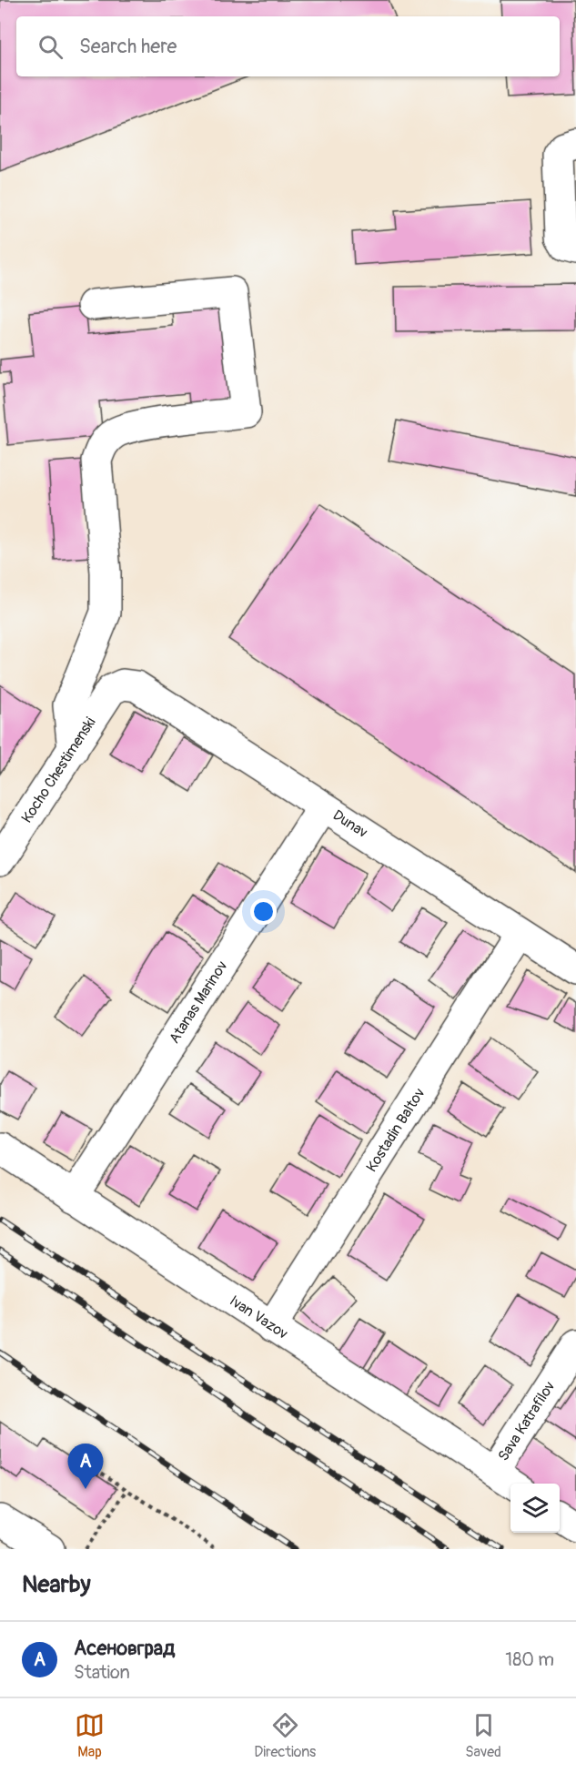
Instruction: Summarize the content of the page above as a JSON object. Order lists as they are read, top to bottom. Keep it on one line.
{"streets":{"street":["Kocho Chestimenski","Dunav","Atanas Marinov","Kostadin Baltov","Ivan Vazov","Sava Katrafilov"]},"crossings":[["Kocho Chestimenski","Dunav"],["Dunav","Atanas Marinov"],["Dunav","Kostadin Baltov"],["Atanas Marinov","Ivan Vazov"],["Kostadin Baltov","Ivan Vazov"],["Ivan Vazov","Sava Katrafilov"]],"page":{"search":"Search here","pins":"A","heading":"Nearby","list":[{"mark":"A","name":"Асеновград","note":"Station","value":"180 m"}],"nav":["Map","Directions","Saved"]}}
